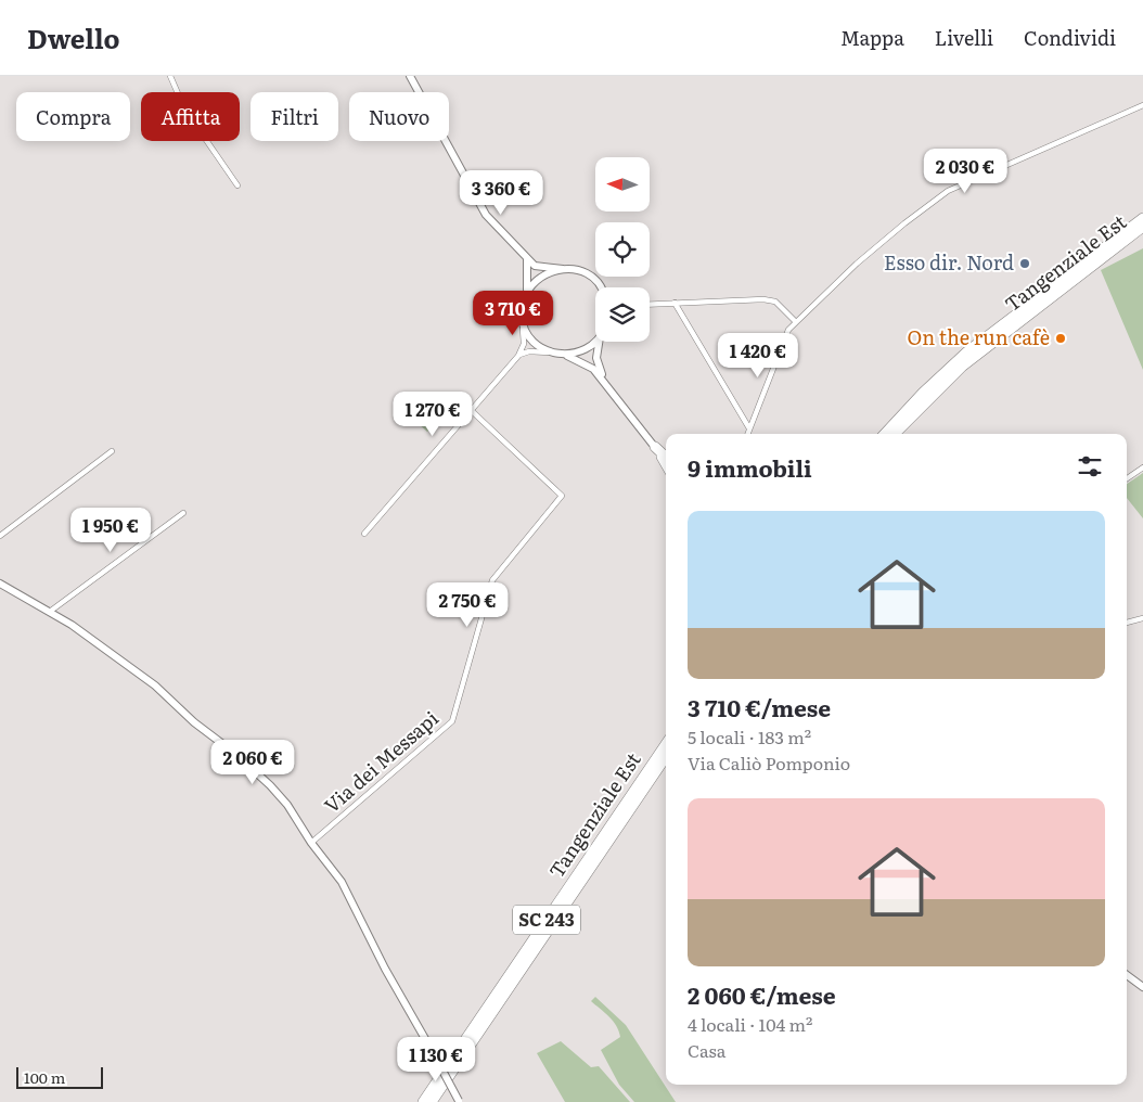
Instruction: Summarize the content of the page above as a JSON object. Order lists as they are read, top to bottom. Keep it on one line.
{"streets":{"highway":["Tangenziale Est","SC 243"],"street":["Via dei Messapi"]},"places":["Esso dir. Nord","On the run cafè"],"scale_bar":"100 m","north":"left","page":{"header":"Dwello","nav":["Mappa","Livelli","Condividi"],"chip":["Compra","Affitta","Filtri","Nuovo"],"price":["2 030 €","3 360 €","3 710 €","1 420 €","1 270 €","1 950 €","2 750 €","2 060 €","1 130 €"],"heading":"9 immobili","list":[{"name":"3 710 €/mese","note":"5 locali · 183 m² · Via Caliò Pomponio"},{"name":"2 060 €/mese","note":"4 locali · 104 m² · Casa"}],"scale":"100 m"}}
